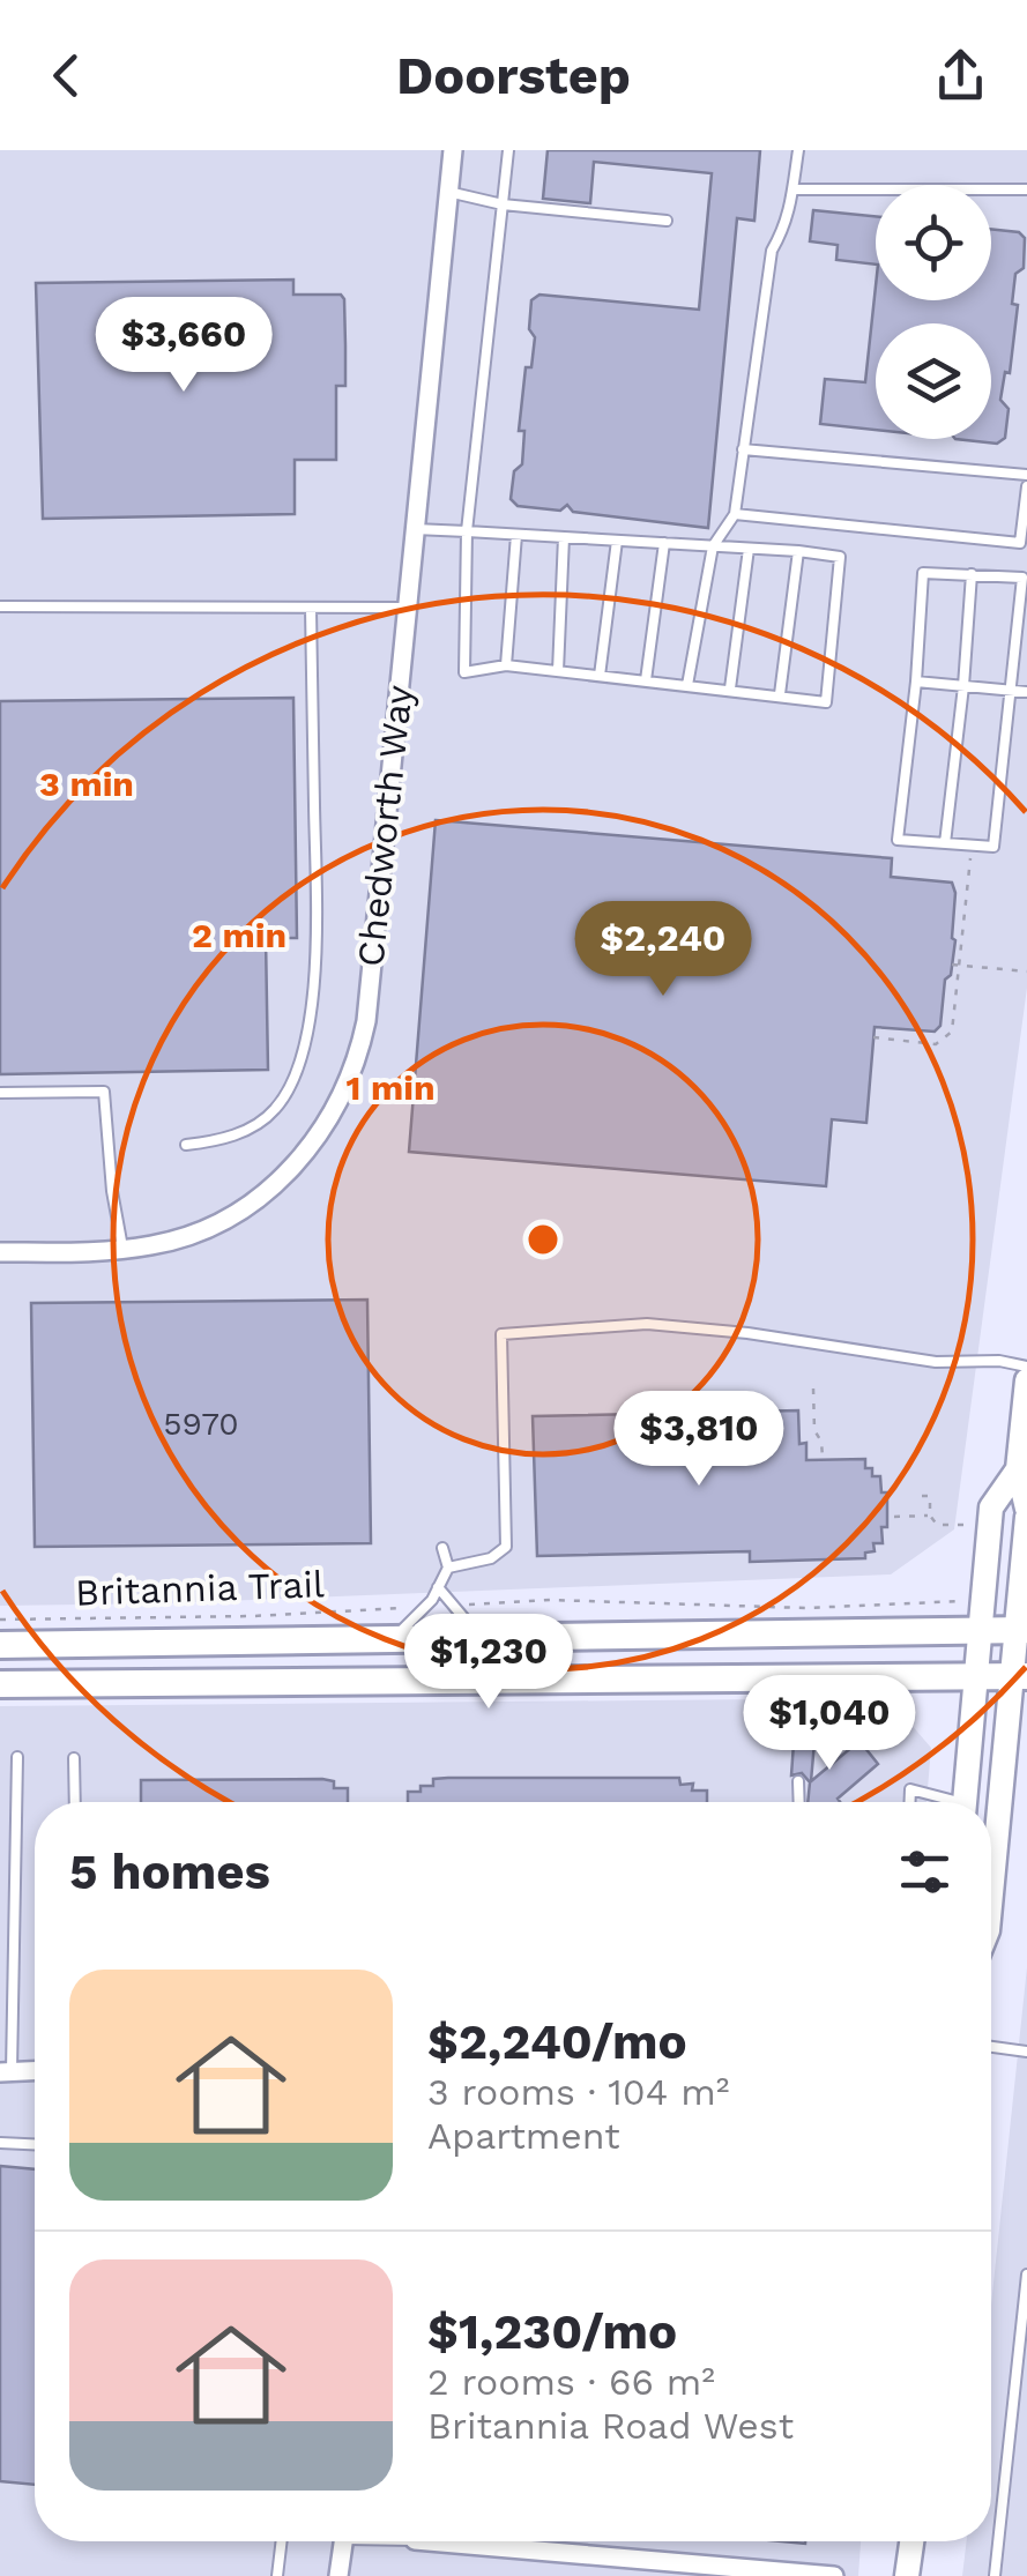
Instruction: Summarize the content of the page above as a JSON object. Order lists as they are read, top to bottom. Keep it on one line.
{"streets":{"street":["Chedworth Way"],"path":["Britannia Trail"]},"house_numbers":["5970"],"page":{"header":"Doorstep","price":["$3,660","$2,240","$3,810","$1,230","$1,040"],"heading":"5 homes","list":[{"name":"$2,240/mo","note":"3 rooms · 104 m² · Apartment"},{"name":"$1,230/mo","note":"2 rooms · 66 m² · Britannia Road West"}]},"rings":["3 min","2 min","1 min"]}
